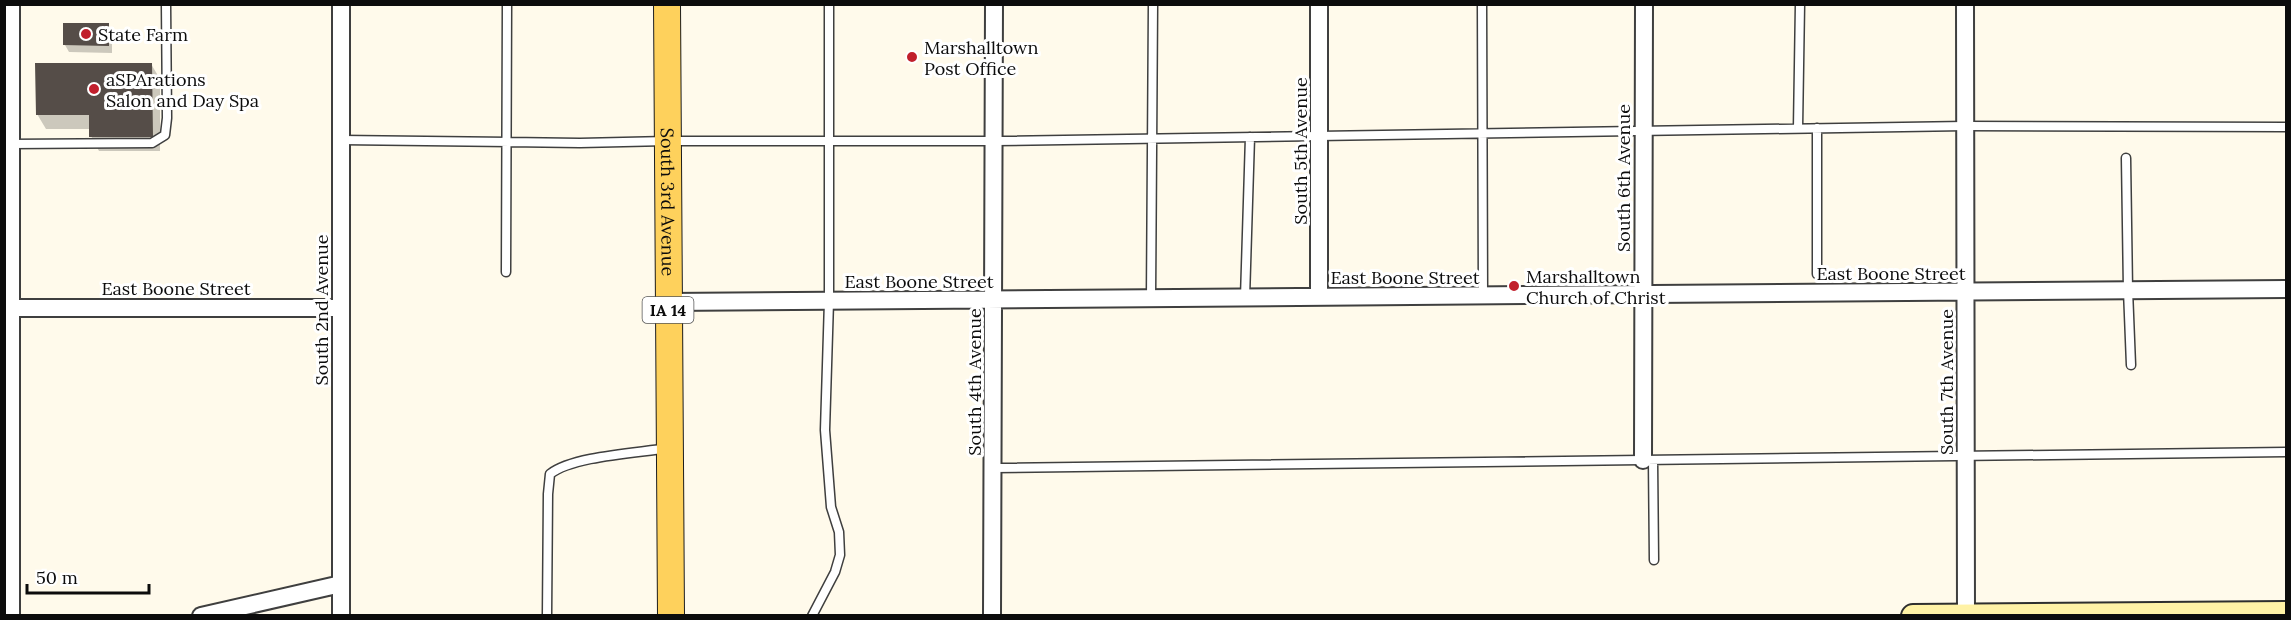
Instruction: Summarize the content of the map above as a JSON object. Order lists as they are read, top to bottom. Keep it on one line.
{"streets":{"main road":["South 3rd Avenue","IA 14"],"street":["South 5th Avenue","South 6th Avenue","East Boone Street","South 2nd Avenue","South 4th Avenue","South 7th Avenue"]},"crossings":[["South 5th Avenue","East Boone Street"],["South 6th Avenue","East Boone Street"],["South 3rd Avenue","East Boone Street"],["East Boone Street","South 2nd Avenue"],["East Boone Street","South 4th Avenue"],["East Boone Street","South 7th Avenue"]],"places":["State Farm","Marshalltown Post Office","aSPArations Salon and Day Spa","Marshalltown Church of Christ"],"scale_bar":"50 m"}
